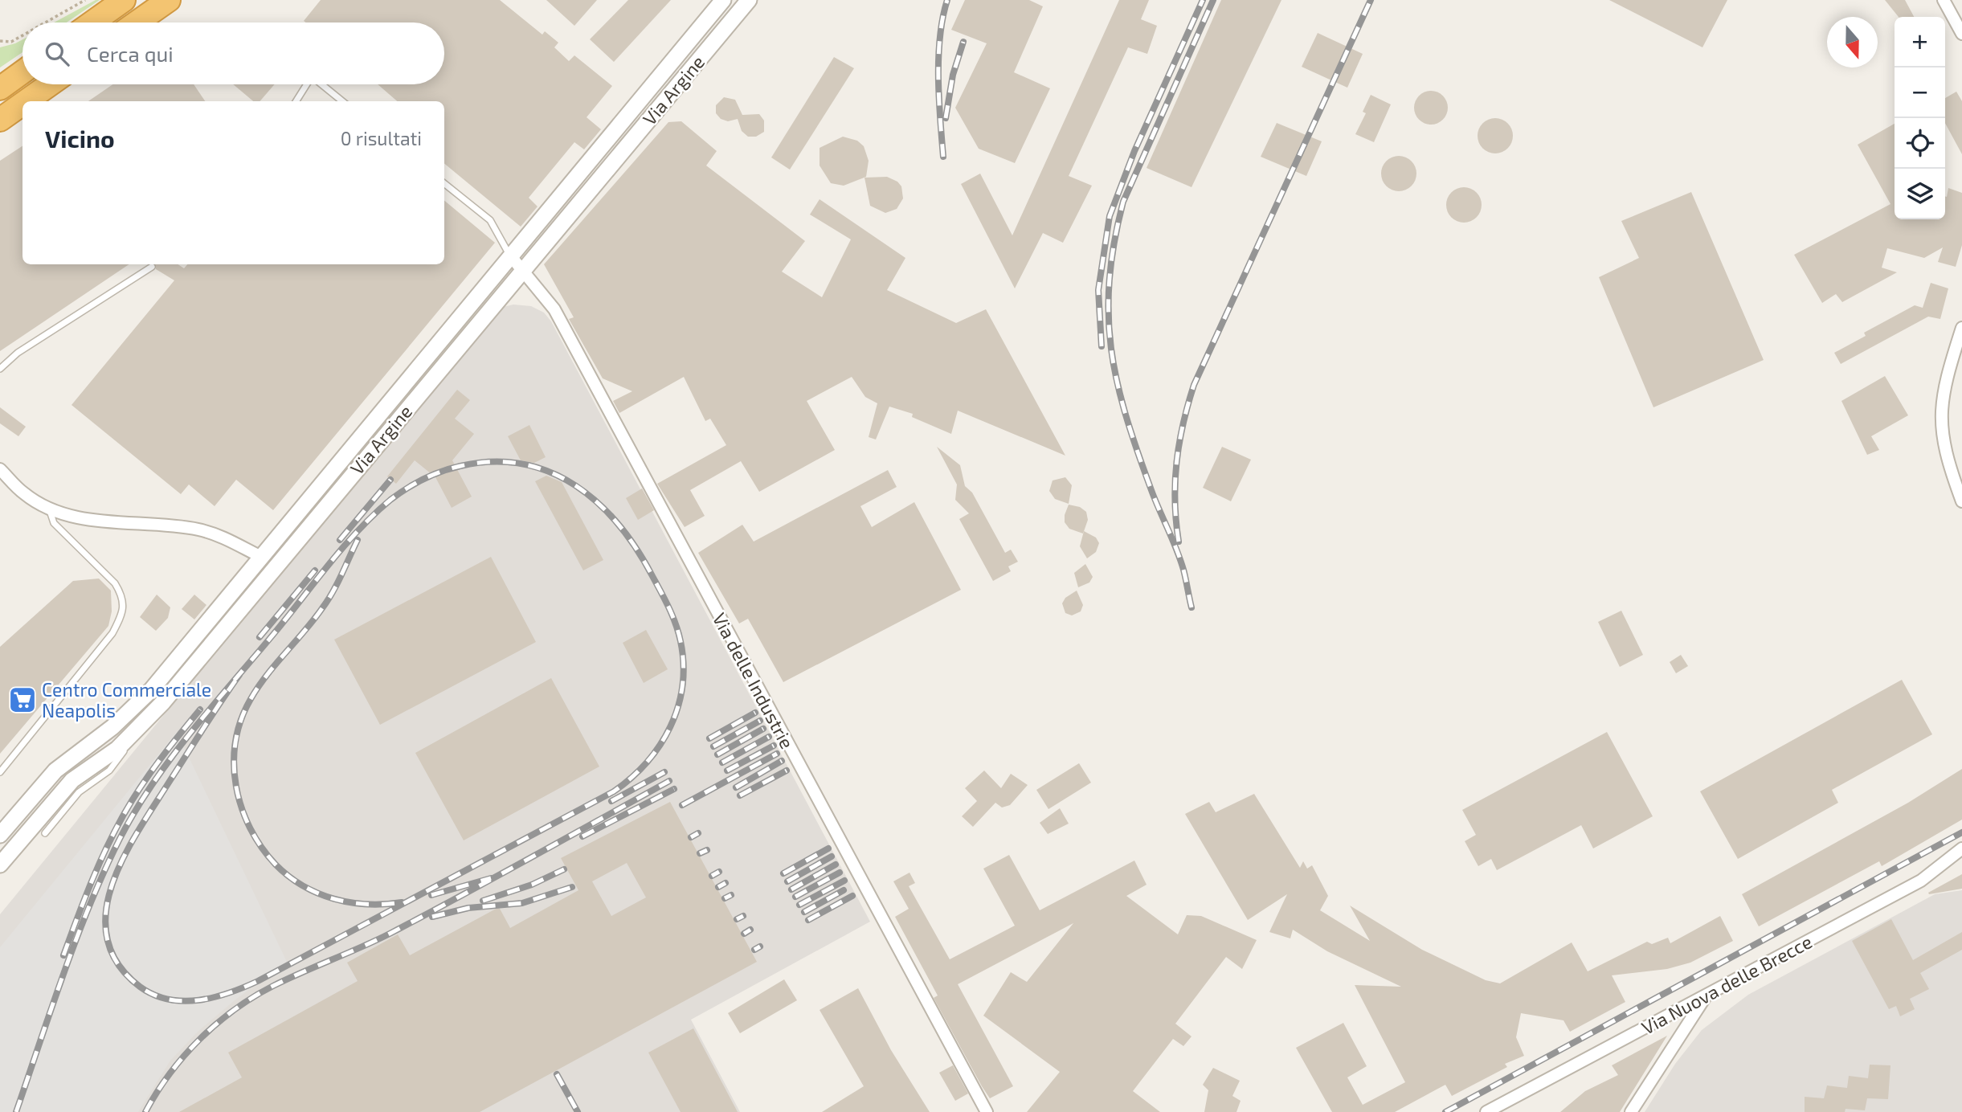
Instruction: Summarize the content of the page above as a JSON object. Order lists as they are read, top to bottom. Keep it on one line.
{"streets":{"street":["Via Argine","Via delle Industrie","Via Nuova delle Brecce"]},"crossings":[["Via Argine","Via delle Industrie"]],"places":{"supermarket":["Centro Commerciale Neapolis"]},"north":"bottom","page":{"map_buttons":["+","−"],"search":"Cerca qui","heading":["Vicino","0 risultati"]}}
